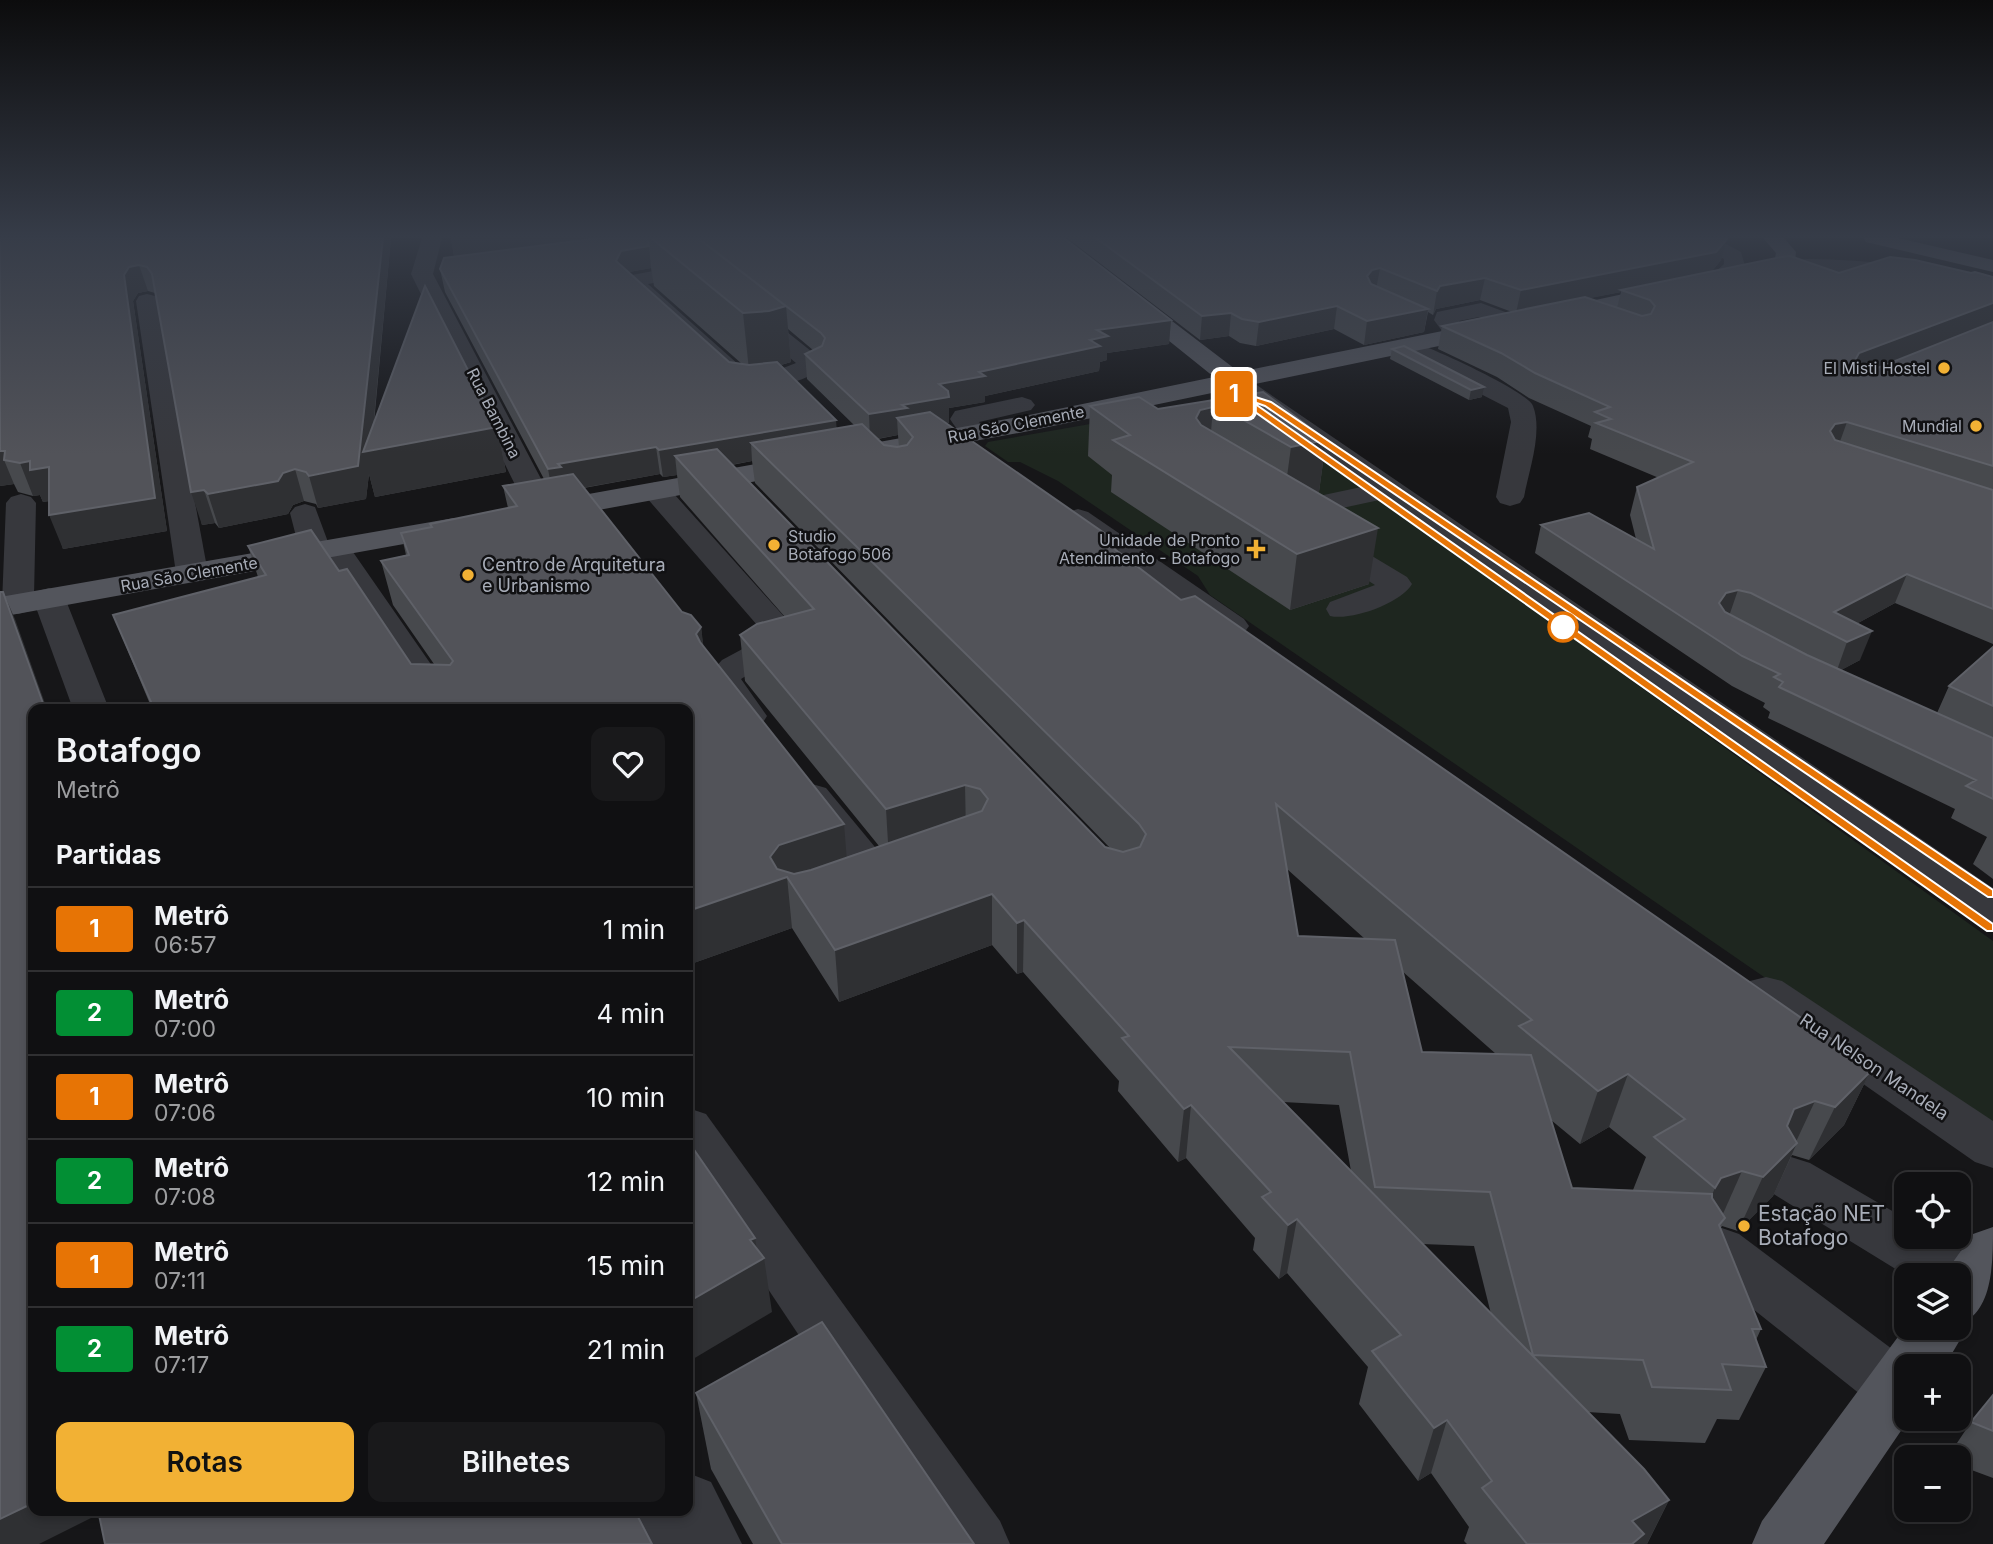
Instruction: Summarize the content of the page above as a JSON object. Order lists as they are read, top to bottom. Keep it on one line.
{"streets":{"main road":["Rua São Clemente"],"street":["Rua Bambina","Rua Nelson Mandela"]},"crossings":[["Rua Bambina","Rua São Clemente"]],"places":{"other":["El Misti Hostel","Mundial","Studio Botafogo 506","Centro de Arquitetura e Urbanismo","Estação NET Botafogo"],"health":["Unidade de Pronto Atendimento - Botafogo"]},"lines":["metro line 1"],"page":{"on_map":"1","heading":[["Botafogo","Metrô"],"Partidas"],"list":[{"mark":"1","name":"Metrô","note":"06:57","value":"1 min"},{"mark":"2","name":"Metrô","note":"07:00","value":"4 min"},{"mark":"1","name":"Metrô","note":"07:06","value":"10 min"},{"mark":"2","name":"Metrô","note":"07:08","value":"12 min"},{"mark":"1","name":"Metrô","note":"07:11","value":"15 min"},{"mark":"2","name":"Metrô","note":"07:17","value":"21 min"}],"map_buttons":["+","−"],"buttons":["Rotas","Bilhetes"]}}
